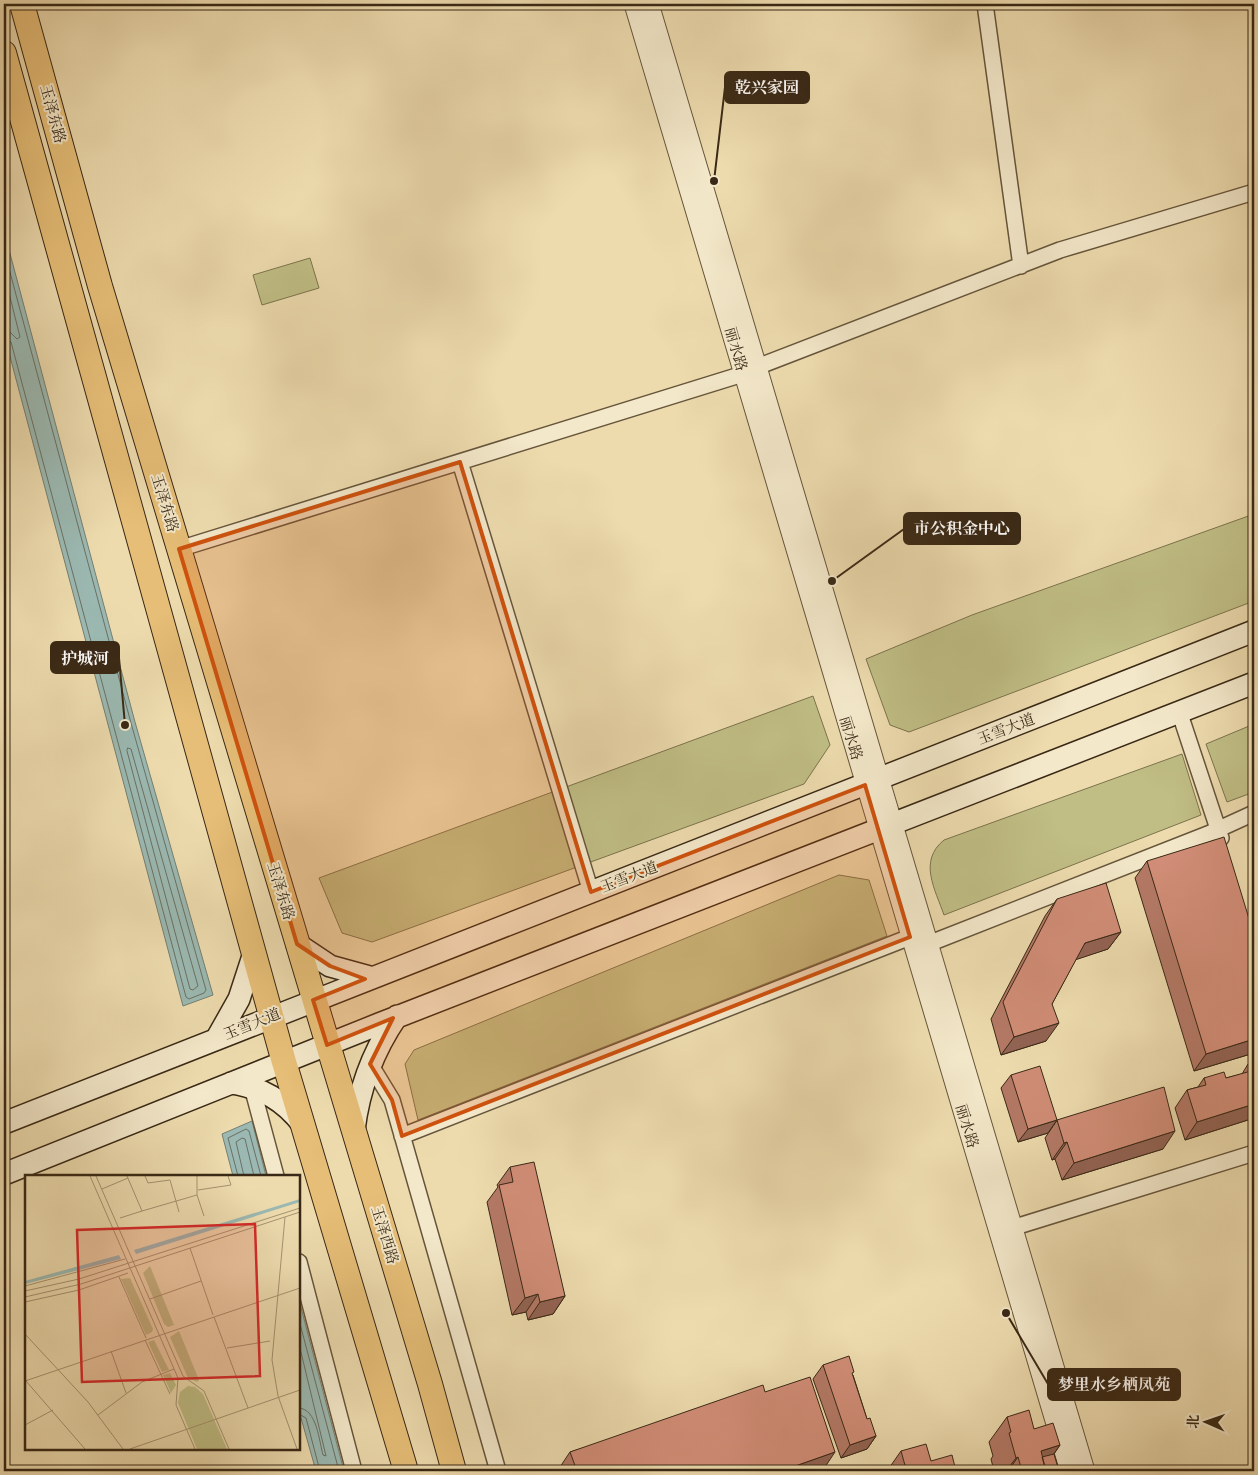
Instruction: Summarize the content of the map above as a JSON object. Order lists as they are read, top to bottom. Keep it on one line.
{"streets":{"main road":["玉泽东路","玉雪大道","玉泽西路"],"street":["丽水路"]},"crossings":[["玉泽东路","玉雪大道"],["玉泽东路","玉泽西路"],["丽水路","玉雪大道"],["玉雪大道","玉泽西路"]],"places":["乾兴家园","市公积金中心","护城河","梦里水乡栖凤苑"],"north":"left"}
